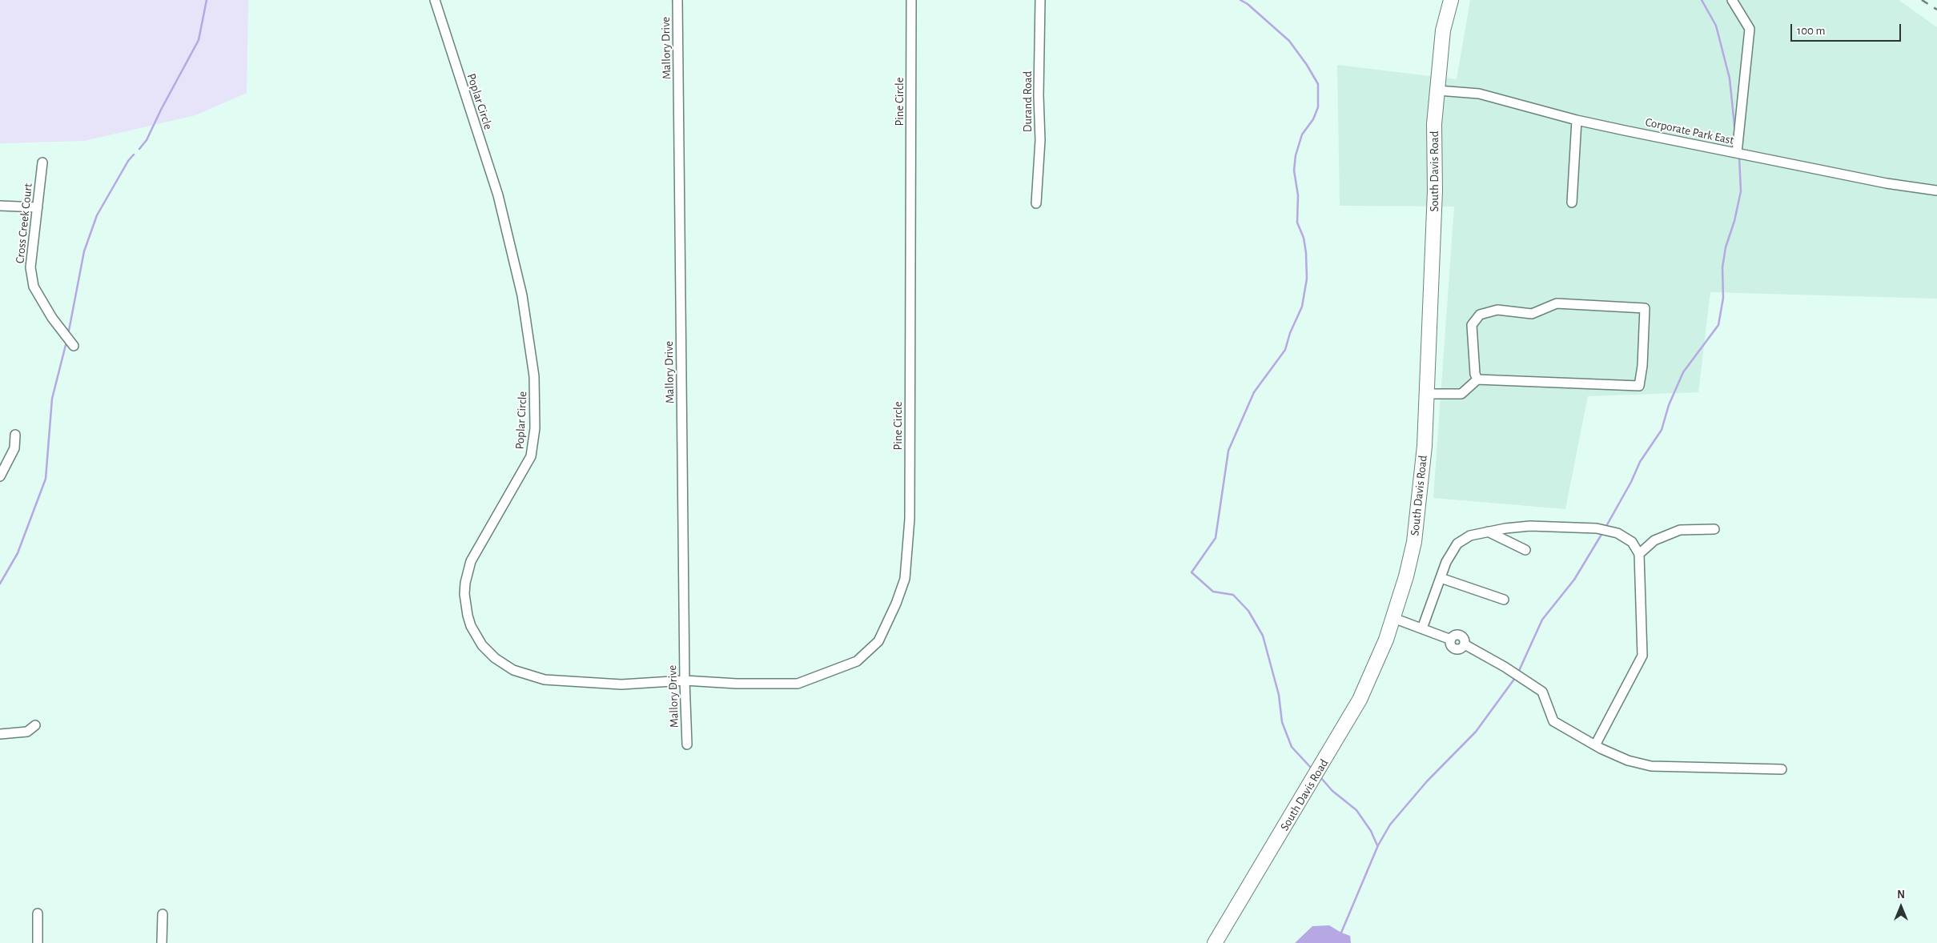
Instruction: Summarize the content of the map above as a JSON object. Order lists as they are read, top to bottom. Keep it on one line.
{"streets":{"main road":["South Davis Road"],"street":["Mallory Drive","Poplar Circle","Pine Circle","Durand Road","Corporate Park East","Cross Creek Court"]},"crossings":[["Mallory Drive","Poplar Circle"],["Mallory Drive","Pine Circle"],["Poplar Circle","Pine Circle"],["Corporate Park East","South Davis Road"]],"scale_bar":"100 m","north":"top"}
